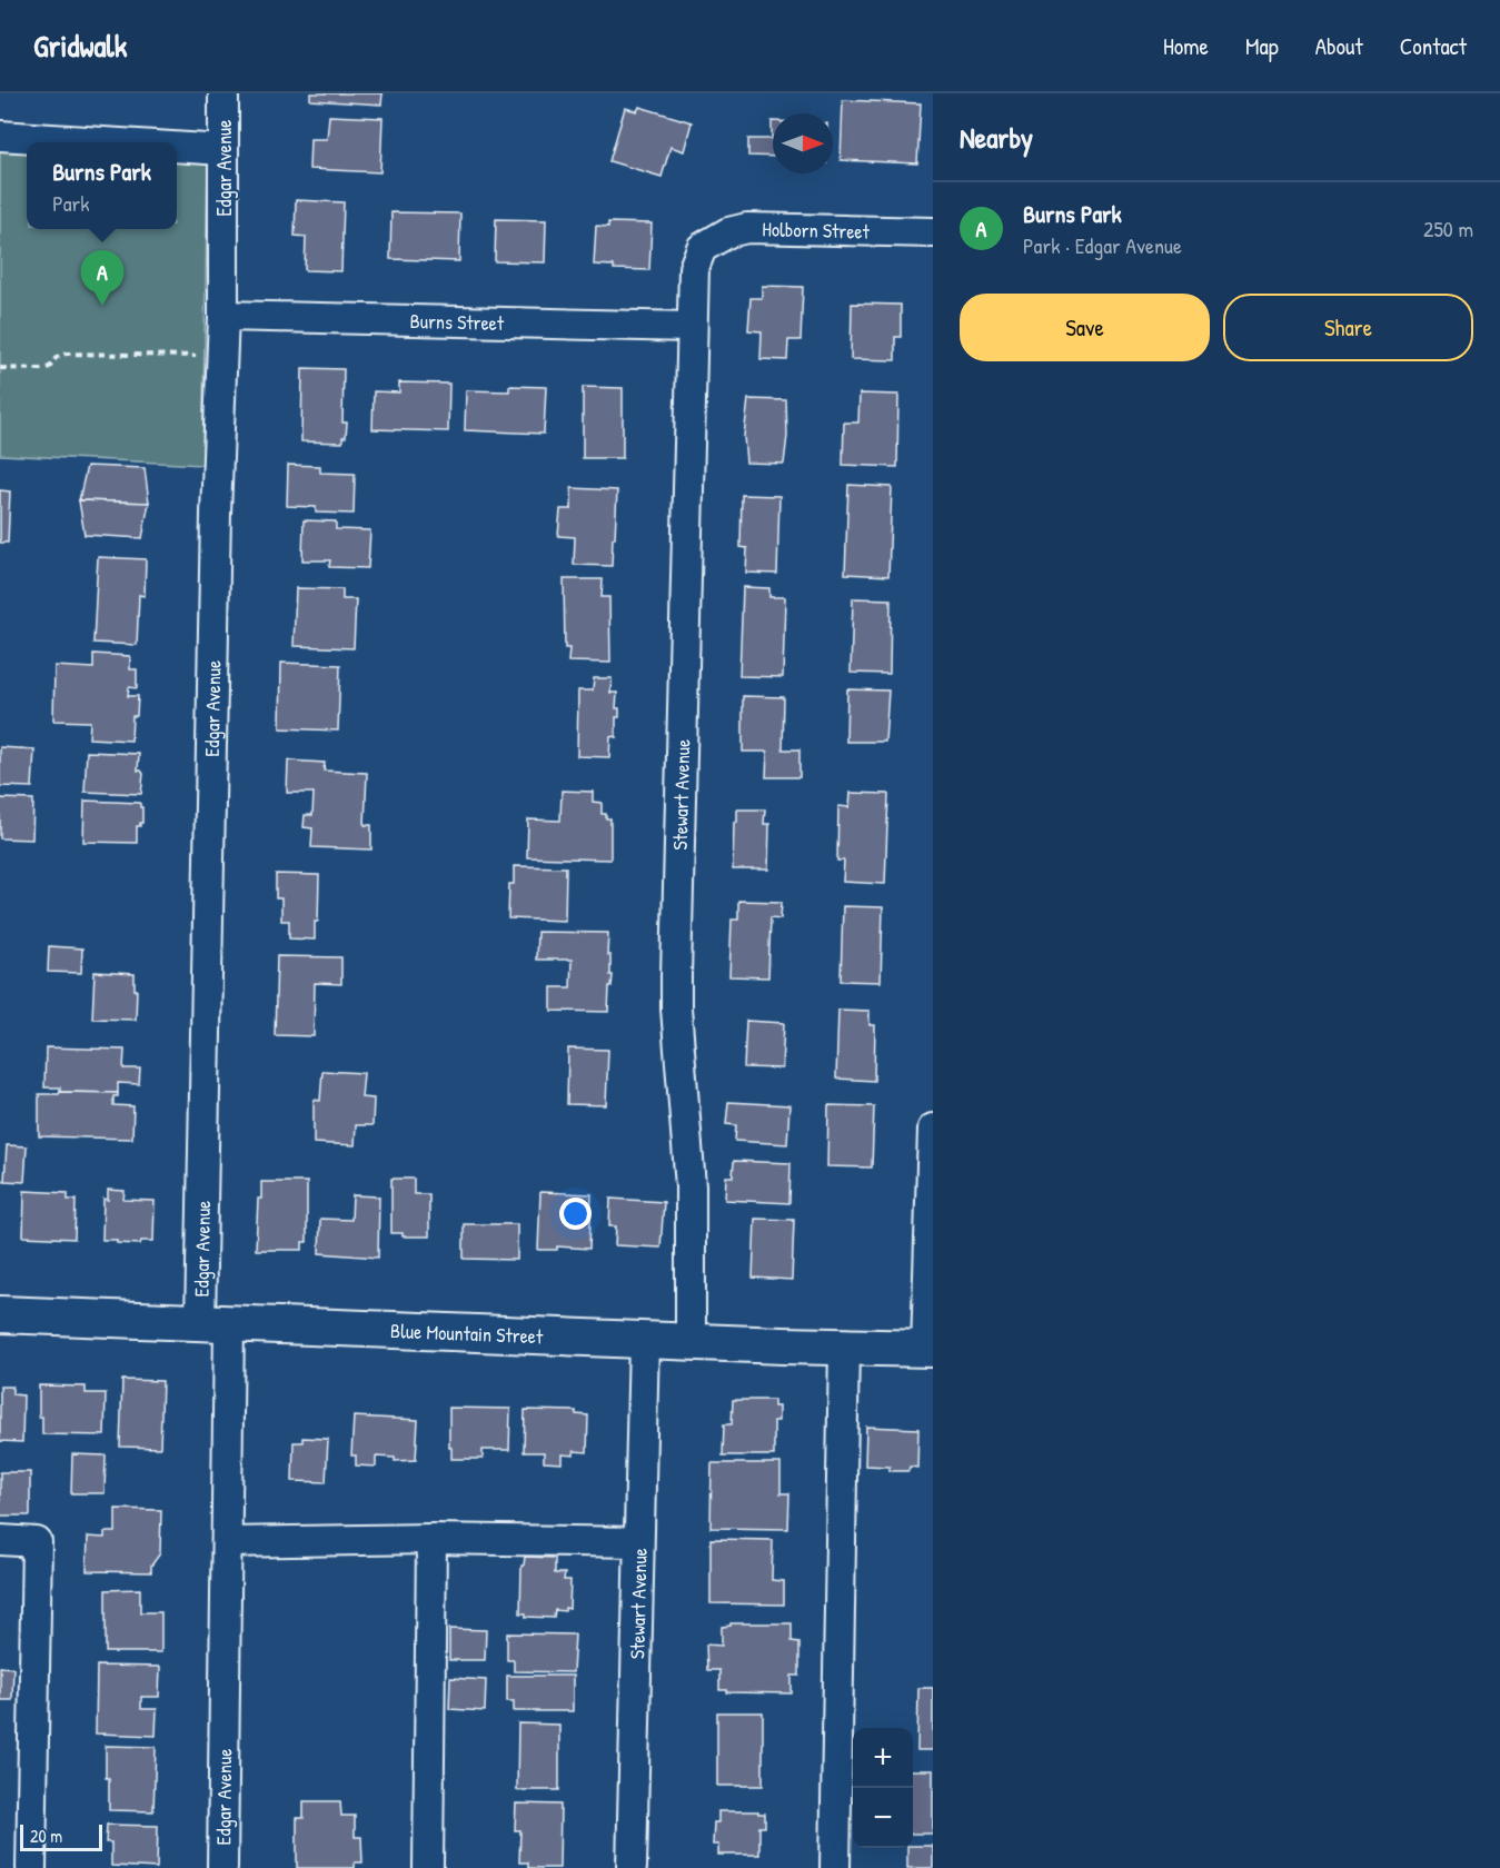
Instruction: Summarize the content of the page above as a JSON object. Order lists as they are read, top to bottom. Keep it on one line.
{"streets":{"main road":["Blue Mountain Street"],"street":["Edgar Avenue","Holborn Street","Burns Street","Stewart Avenue"]},"crossings":[["Edgar Avenue","Burns Street"],["Edgar Avenue","Blue Mountain Street"],["Holborn Street","Stewart Avenue"],["Burns Street","Stewart Avenue"],["Stewart Avenue","Blue Mountain Street"]],"scale_bar":"20 m","north":"right","page":{"header":"Gridwalk","nav":["Home","Map","About","Contact"],"heading":"Nearby","popup":["Burns Park","Park"],"list":[{"mark":"A","name":"Burns Park","note":"Park · Edgar Avenue","value":"250 m"}],"pins":"A","buttons":["Save","Share"],"map_buttons":["+","−"],"scale":"20 m"}}
